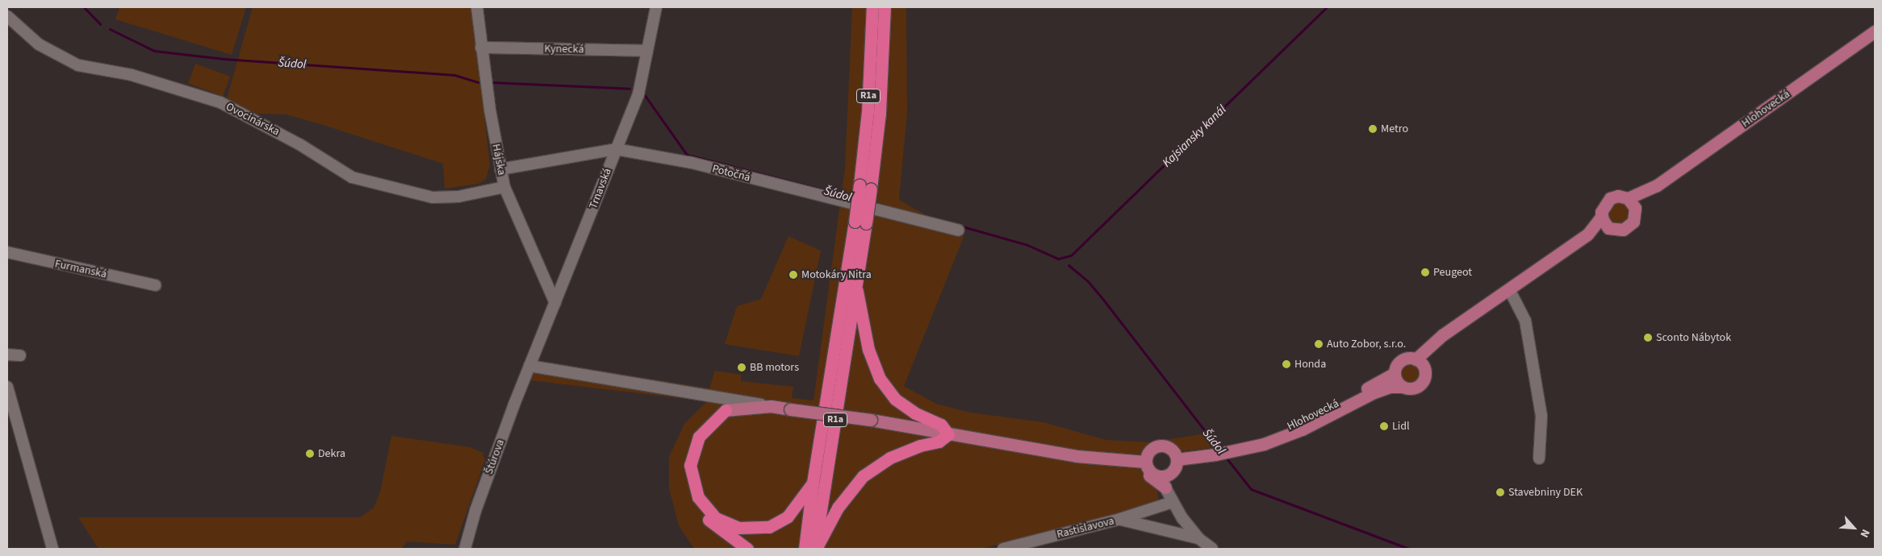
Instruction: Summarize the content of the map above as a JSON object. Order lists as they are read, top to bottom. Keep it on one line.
{"streets":{"highway":["R1a"],"main road":["Hlohovecká"],"street":["Kynecká","Ovocinárska","Hájska","Potočná","Trnavská","Furmanská","Štúrova","Rastislavova"]},"crossings":[["Kynecká","Hájska"],["Kynecká","Trnavská"],["Ovocinárska","Hájska"],["Hájska","Potočná"],["Hájska","Trnavská"],["Potočná","Trnavská"],["Trnavská","Štúrova"]],"water":["Šúdol","Kajsiansky kanál"],"places":["Metro","Peugeot","Motokáry Nitra","Sconto Nábytok","Auto Zobor, s.r.o.","Honda","BB motors","Lidl","Dekra","Stavebniny DEK"],"north":"bottom right"}
